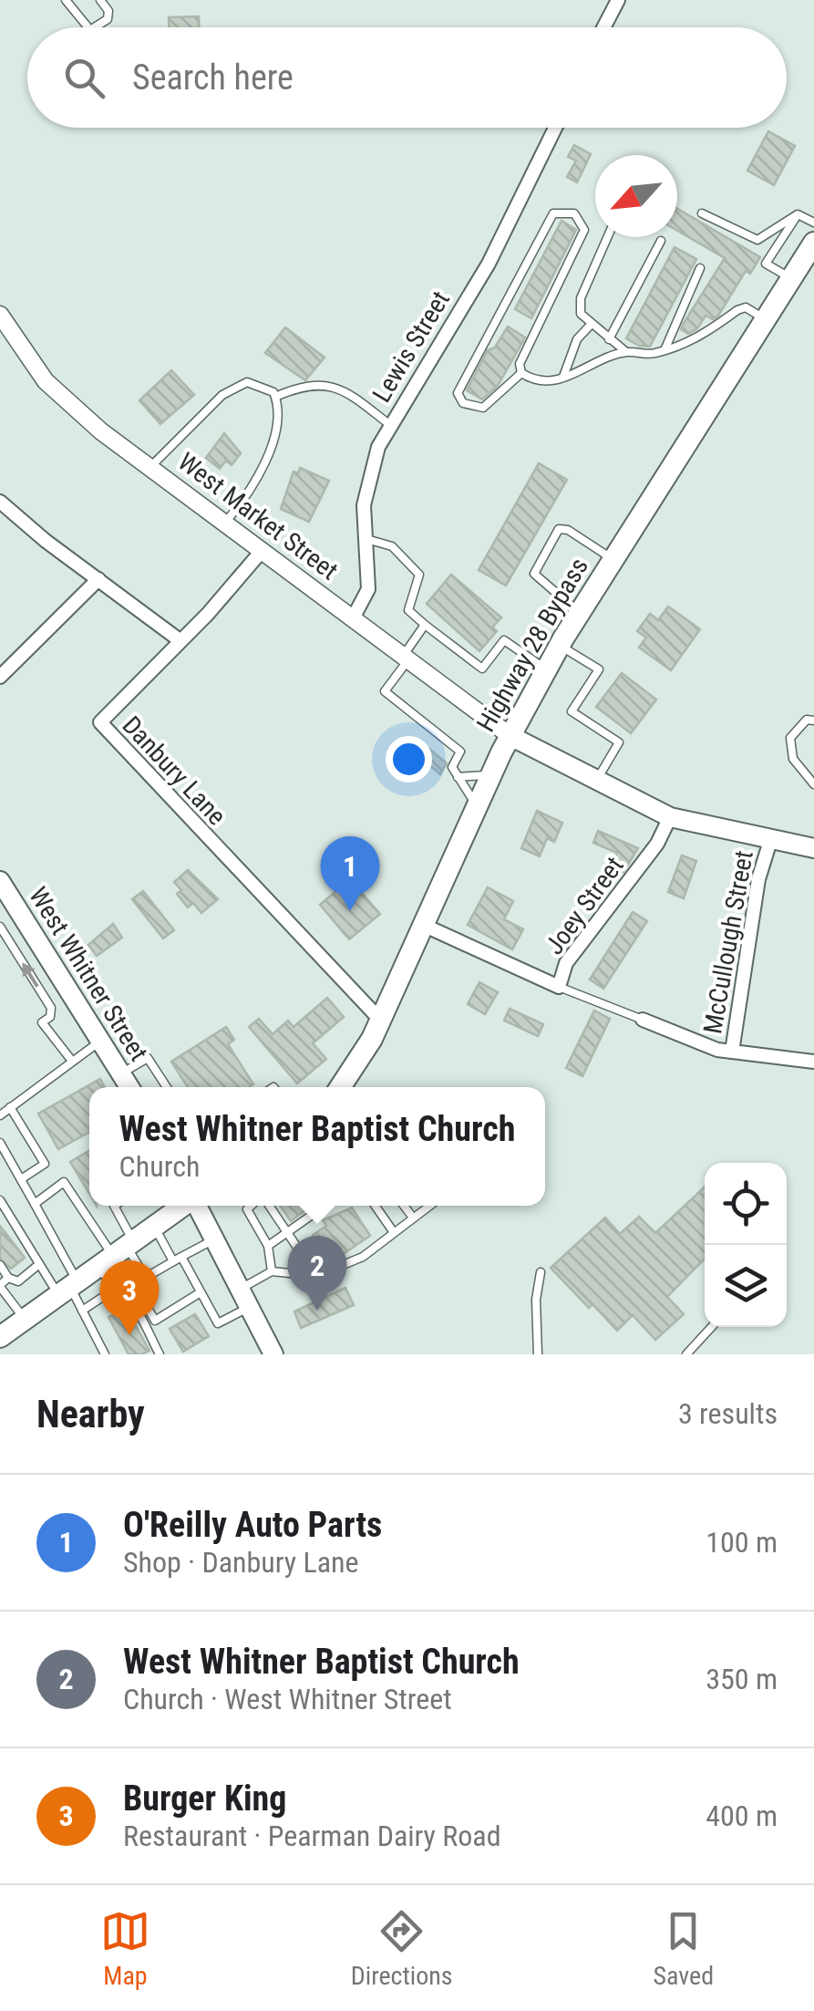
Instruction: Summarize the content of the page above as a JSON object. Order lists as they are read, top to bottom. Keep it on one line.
{"streets":{"highway":["Highway 28 Bypass"],"main road":["West Whitner Street"],"street":["Lewis Street","West Market Street","Danbury Lane","Joey Street","McCullough Street"]},"crossings":[["Lewis Street","West Market Street"],["West Market Street","Highway 28 Bypass"],["West Market Street","Danbury Lane"],["Highway 28 Bypass","Danbury Lane"],["Highway 28 Bypass","Joey Street"]],"north":"bottom left","page":{"search":"Search here","pins":["1","2","3"],"popup":["West Whitner Baptist Church","Church"],"heading":["Nearby","3 results"],"list":[{"mark":"1","name":"O'Reilly Auto Parts","note":"Shop · Danbury Lane","value":"100 m"},{"mark":"2","name":"West Whitner Baptist Church","note":"Church · West Whitner Street","value":"350 m"},{"mark":"3","name":"Burger King","note":"Restaurant · Pearman Dairy Road","value":"400 m"}],"nav":["Map","Directions","Saved"]}}
